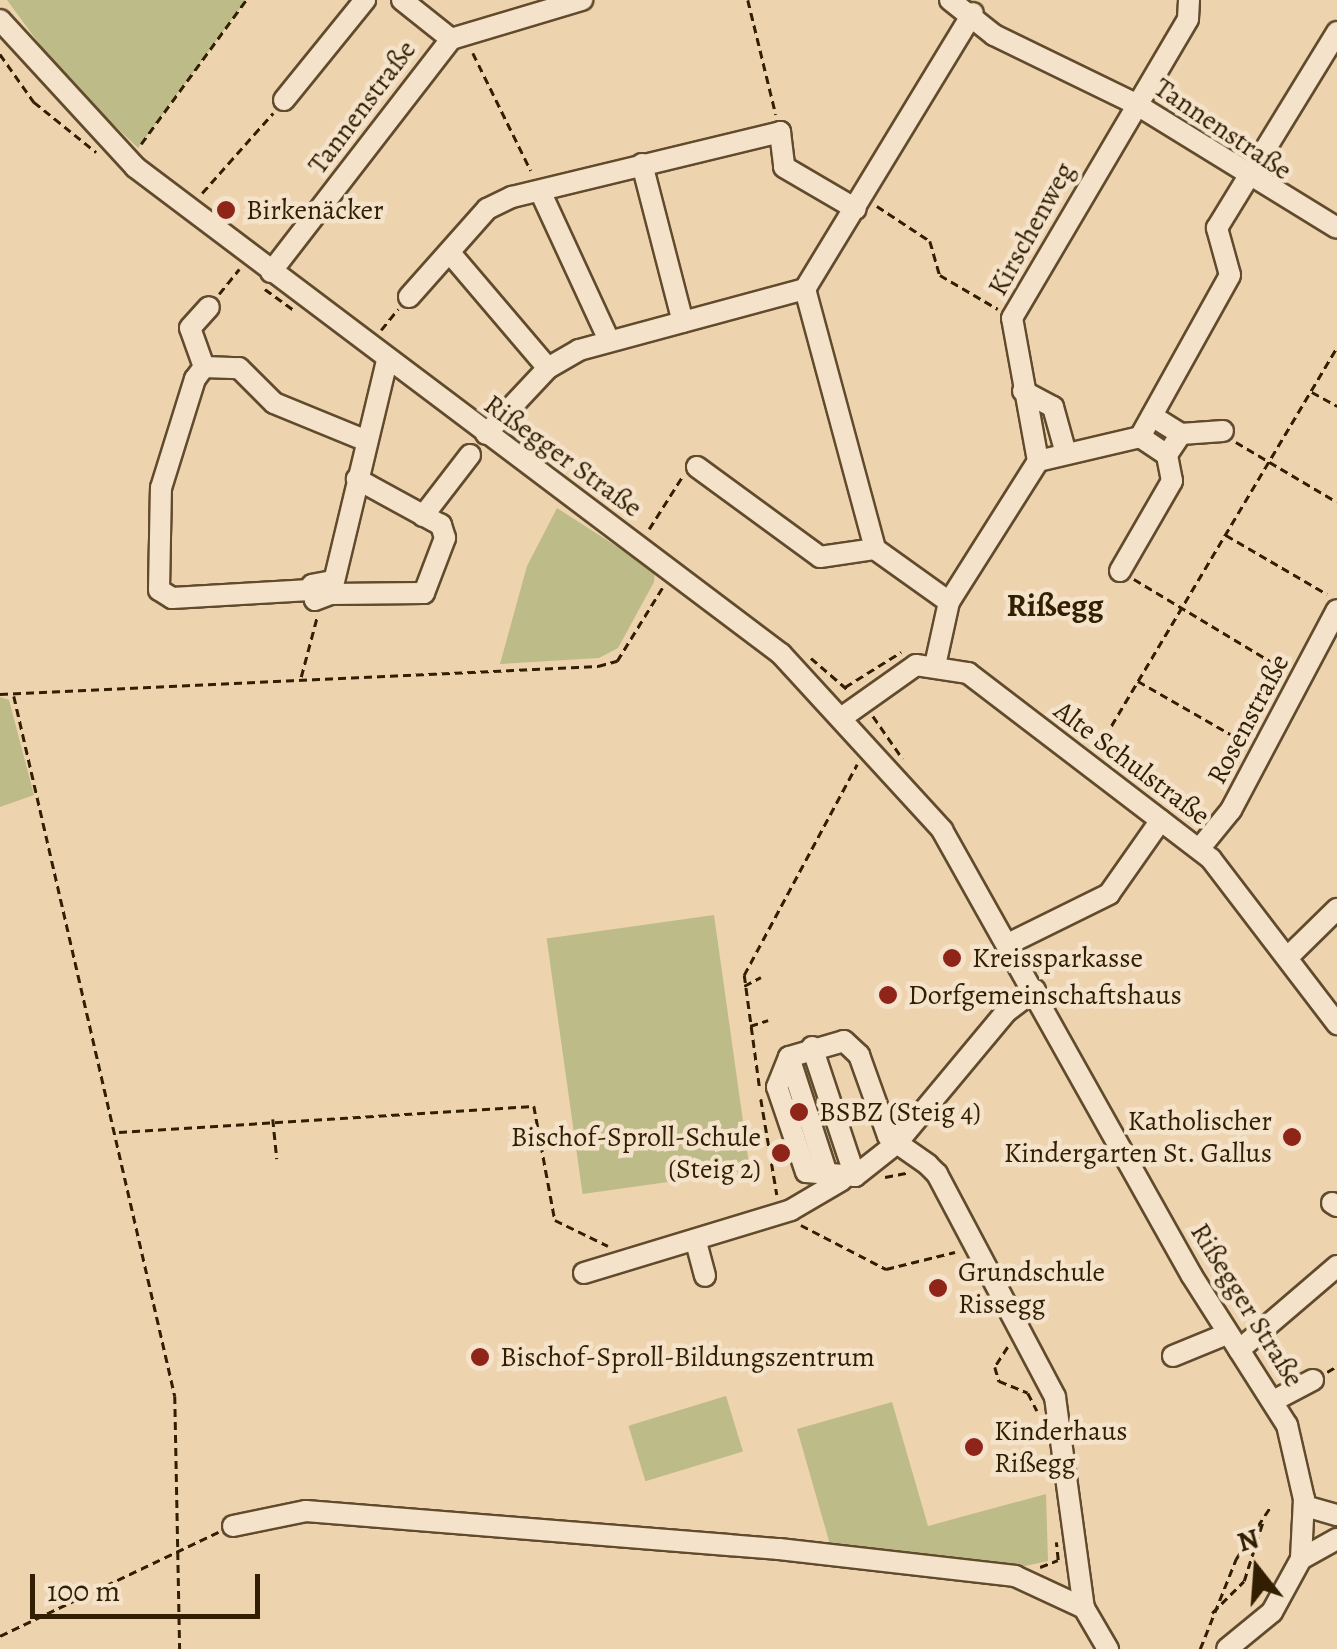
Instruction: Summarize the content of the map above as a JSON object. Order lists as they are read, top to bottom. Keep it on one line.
{"streets":{"street":["Tannenstraße","Kirschenweg","Rißegger Straße","Rosenstraße","Alte Schulstraße"]},"crossings":[["Tannenstraße","Kirschenweg"],["Tannenstraße","Rißegger Straße"],["Rosenstraße","Alte Schulstraße"]],"districts":["Rißegg"],"places":["Birkenäcker","Kreissparkasse","Dorfgemeinschaftshaus","BSBZ (Steig 4)","Katholischer Kindergarten St. Gallus","Bischof-Sproll-Schule (Steig 2)","Grundschule Rissegg","Bischof-Sproll-Bildungszentrum","Kinderhaus Rißegg"],"scale_bar":"100 m","north":"top"}
